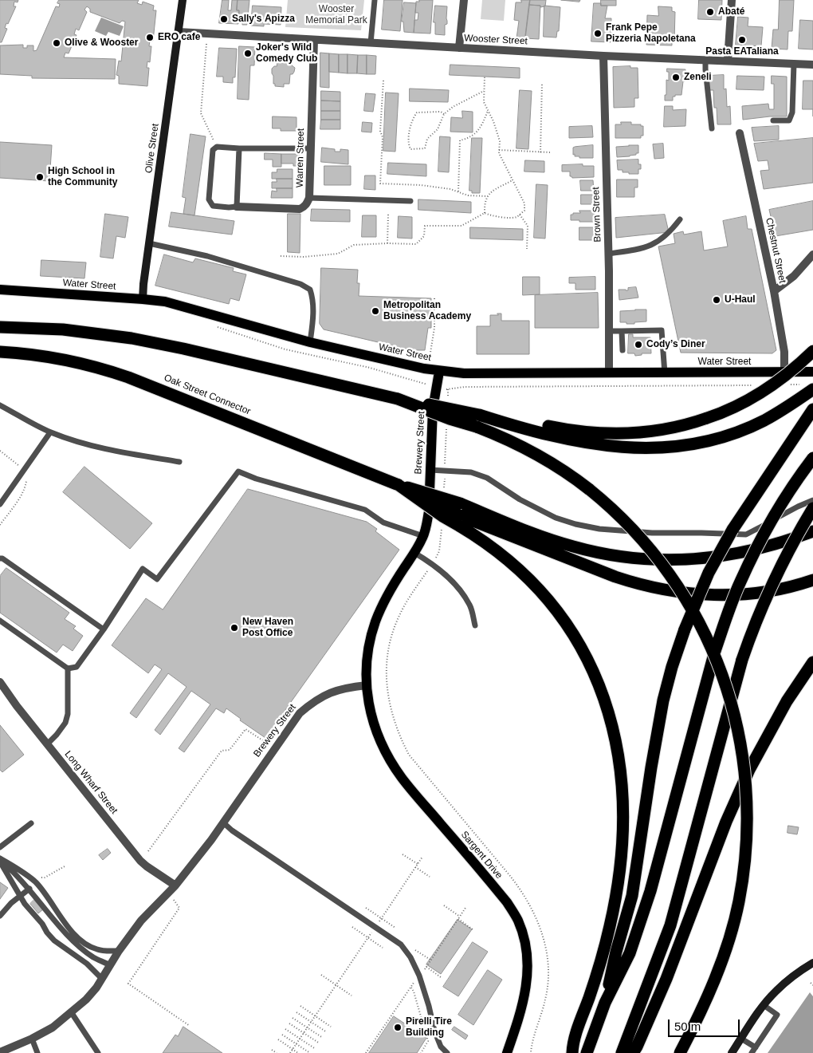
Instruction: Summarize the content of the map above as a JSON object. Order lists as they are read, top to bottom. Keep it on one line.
{"streets":{"highway":["Oak Street Connector"],"main road":["Water Street","Brewery Street","Sargent Drive"],"street":["Wooster Street","Olive Street","Warren Street","Brown Street","Chestnut Street","Long Wharf Street"]},"crossings":[["Wooster Street","Olive Street"],["Wooster Street","Warren Street"],["Wooster Street","Brown Street"],["Olive Street","Water Street"],["Brown Street","Water Street"],["Chestnut Street","Water Street"],["Water Street","Brewery Street"],["Brewery Street","Long Wharf Street"],["Brewery Street","Sargent Drive"]],"parks":["Wooster Memorial Park"],"places":["Abaté","Sally's Apizza","Frank Pepe Pizzeria Napoletana","ERO cafe","Pasta EATaliana","Olive & Wooster","Joker's Wild Comedy Club","Zeneli","High School in the Community","U-Haul","Metropolitan Business Academy","Cody’s Diner","New Haven Post Office","Pirelli Tire Building"],"scale_bar":"50 m"}
